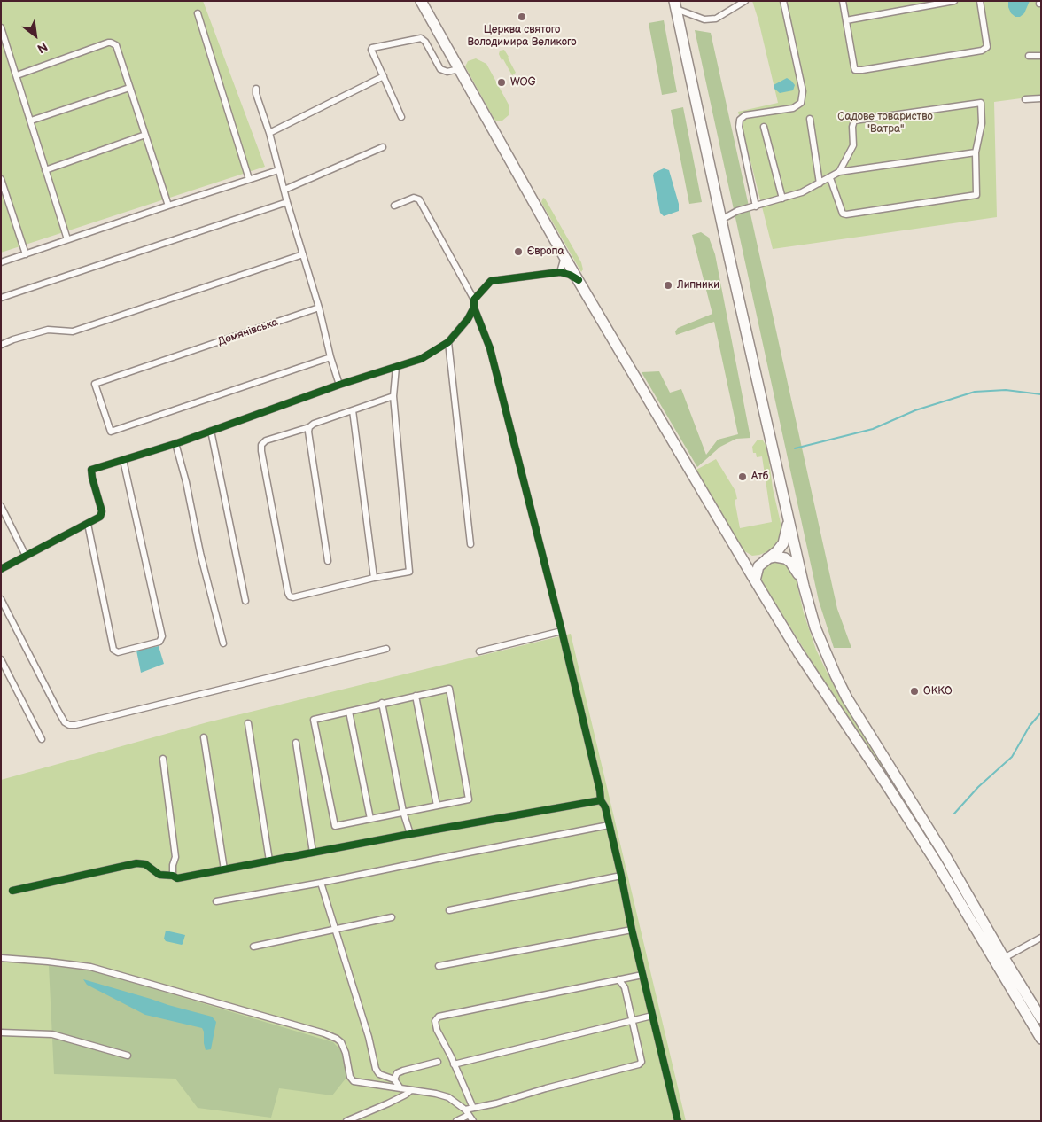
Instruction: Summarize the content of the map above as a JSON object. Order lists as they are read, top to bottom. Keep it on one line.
{"streets":{"street":["Демянівська"]},"parks":["Садове товариство \"Ватра\""],"places":["Церква святого Володимира Великого","WOG","Європа","Липники","Атб","ОККО"],"north":"bottom right"}
